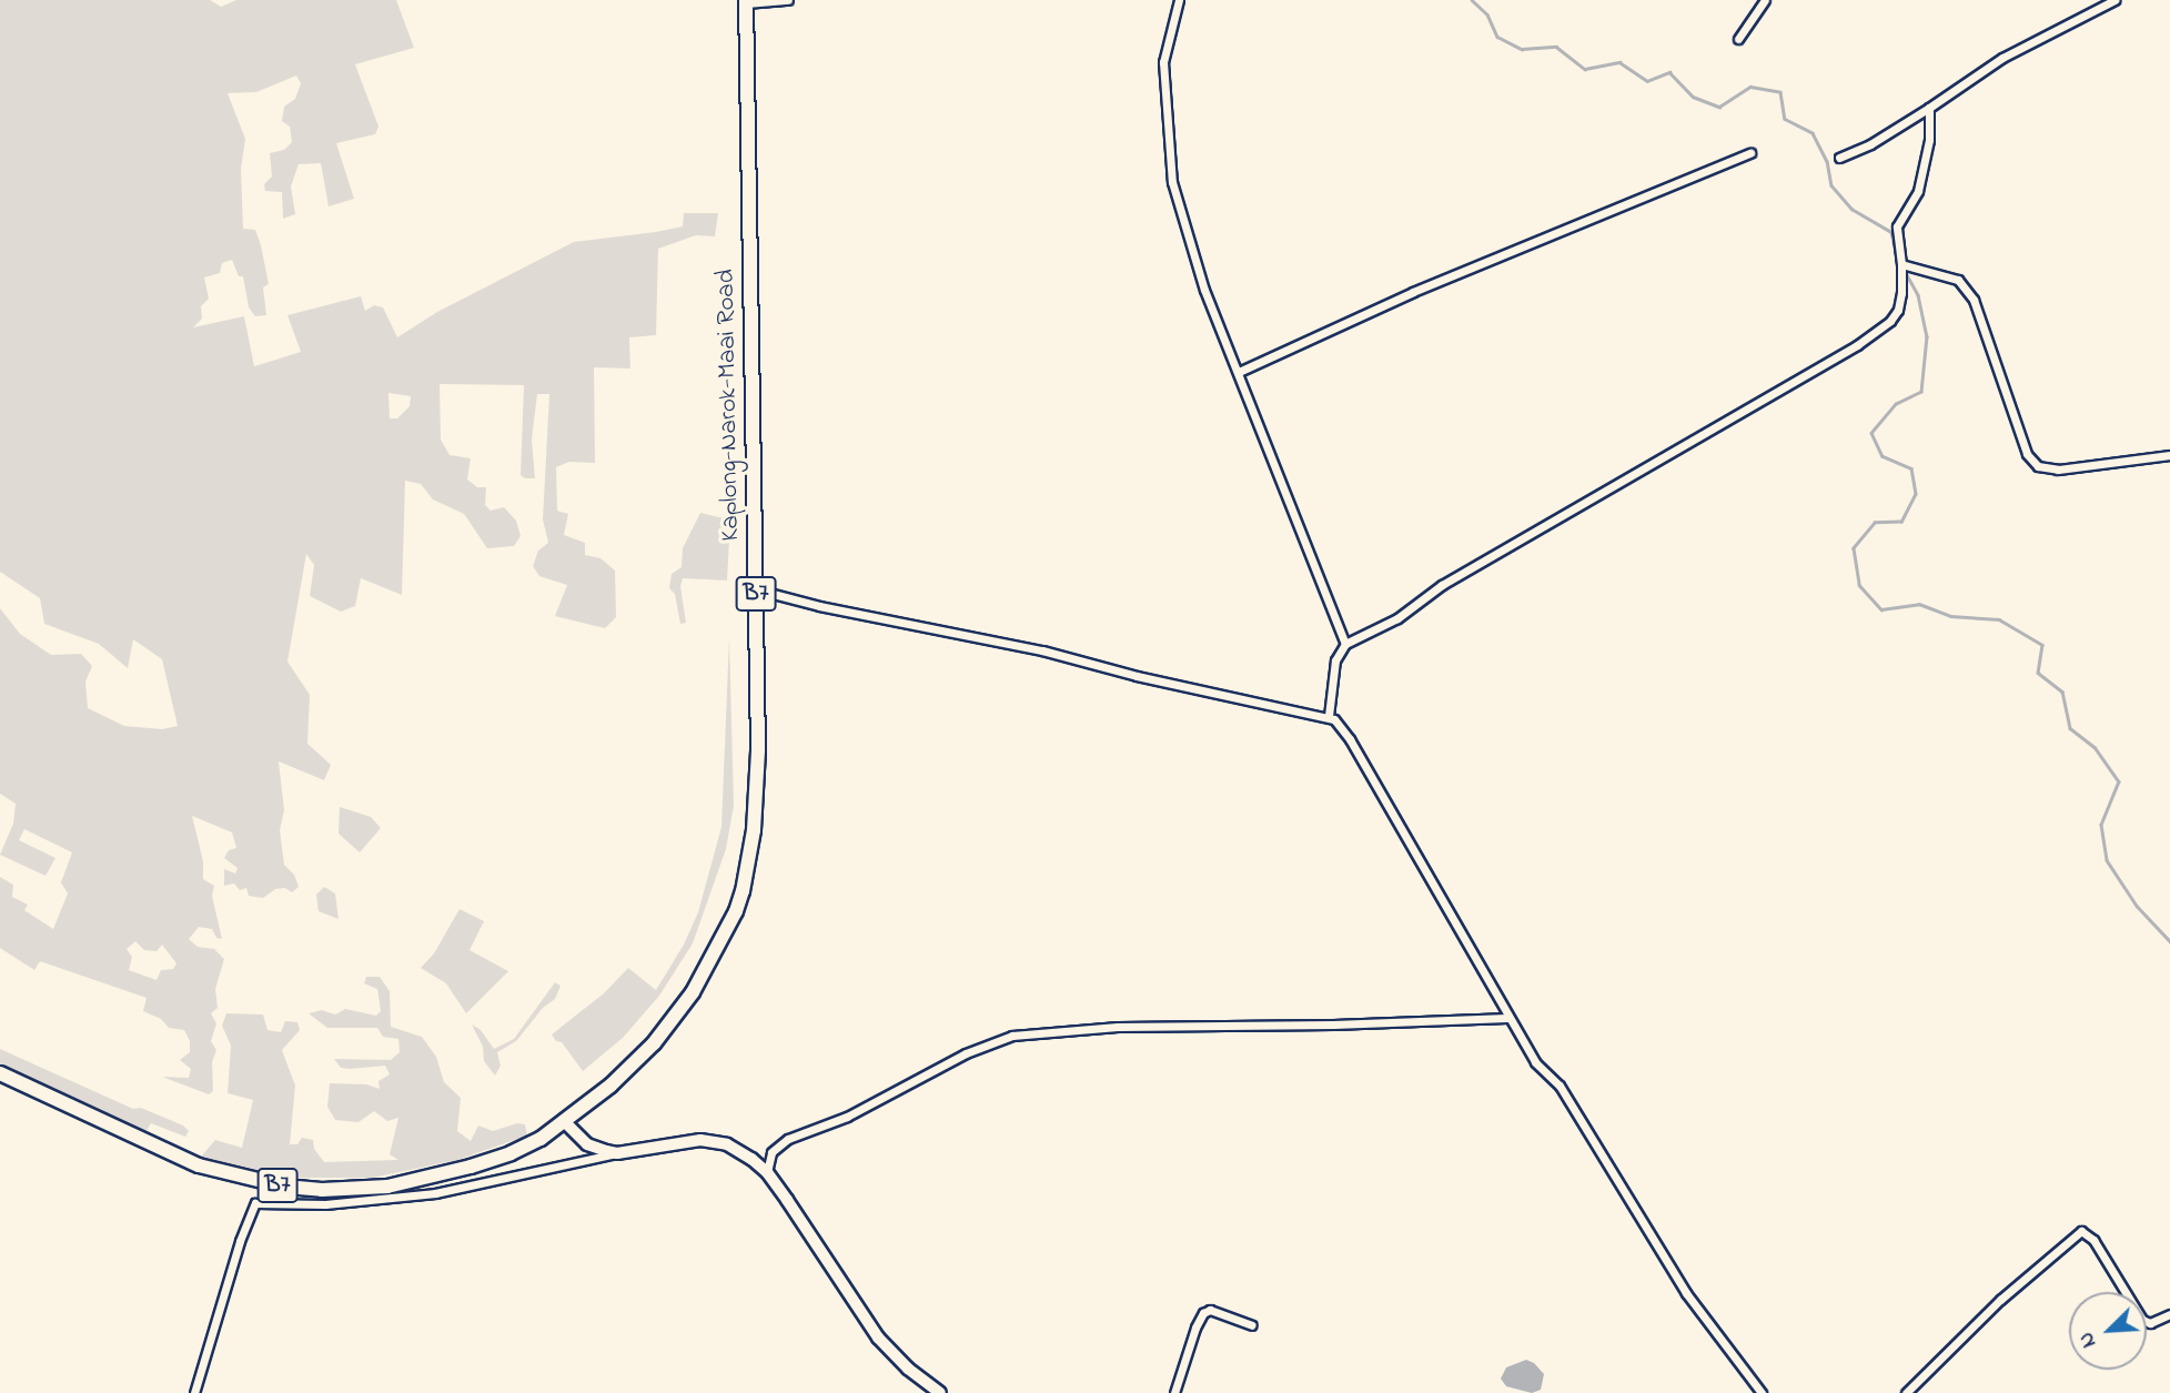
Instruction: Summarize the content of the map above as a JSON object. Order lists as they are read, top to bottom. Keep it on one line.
{"streets":{"highway":["Kaplong-Narok-Maai Road","B7"]},"north":"bottom left"}
